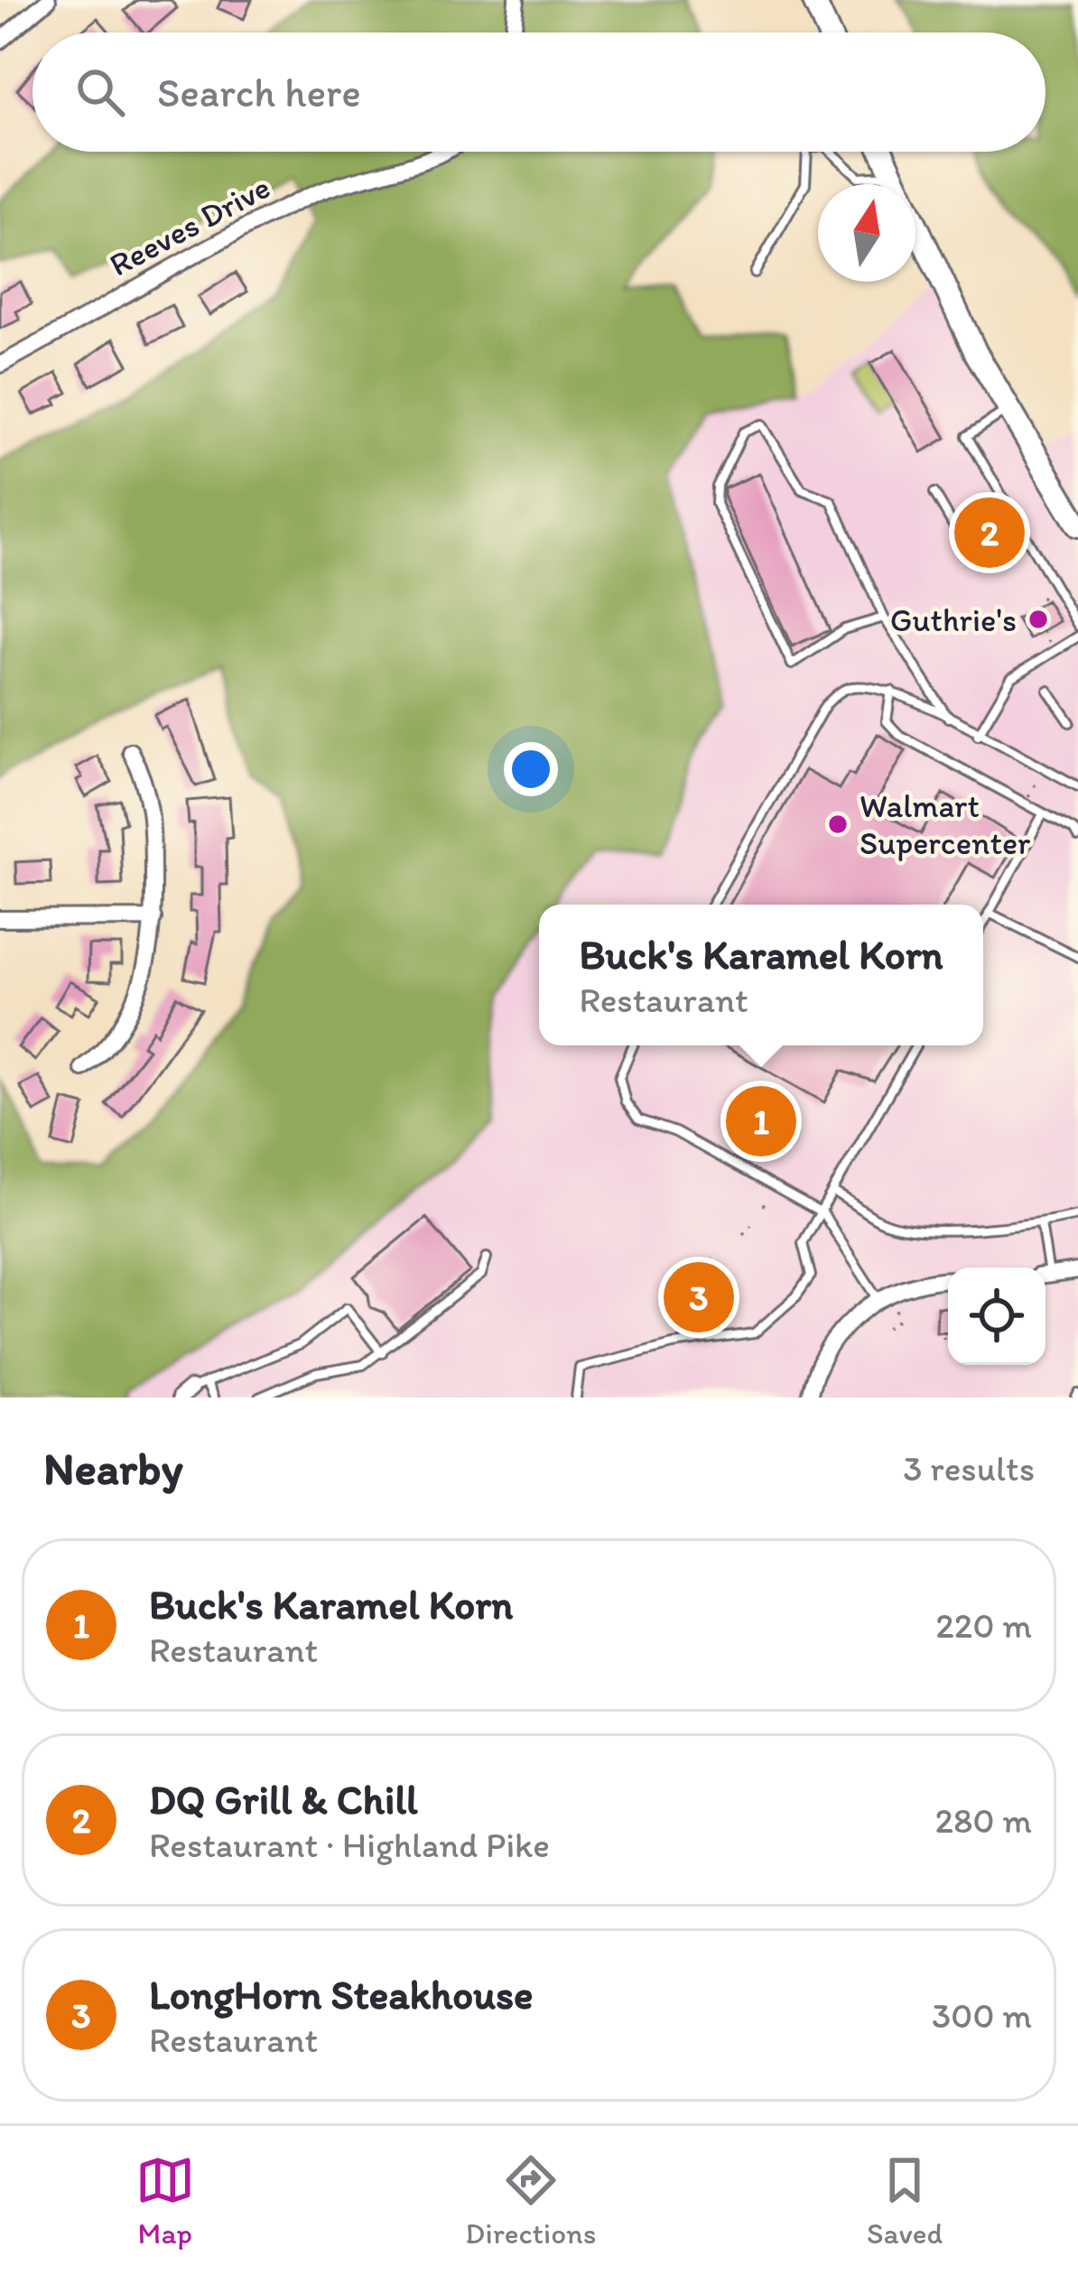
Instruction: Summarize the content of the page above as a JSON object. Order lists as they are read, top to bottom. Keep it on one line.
{"streets":{"street":["Reeves Drive"]},"places":["Guthrie's","Walmart Supercenter"],"north":"top","page":{"search":"Search here","pins":["2","1","3"],"popup":["Buck's Karamel Korn","Restaurant"],"heading":["Nearby","3 results"],"list":[{"mark":"1","name":"Buck's Karamel Korn","note":"Restaurant","value":"220 m"},{"mark":"2","name":"DQ Grill & Chill","note":"Restaurant · Highland Pike","value":"280 m"},{"mark":"3","name":"LongHorn Steakhouse","note":"Restaurant","value":"300 m"}],"nav":["Map","Directions","Saved"]}}
